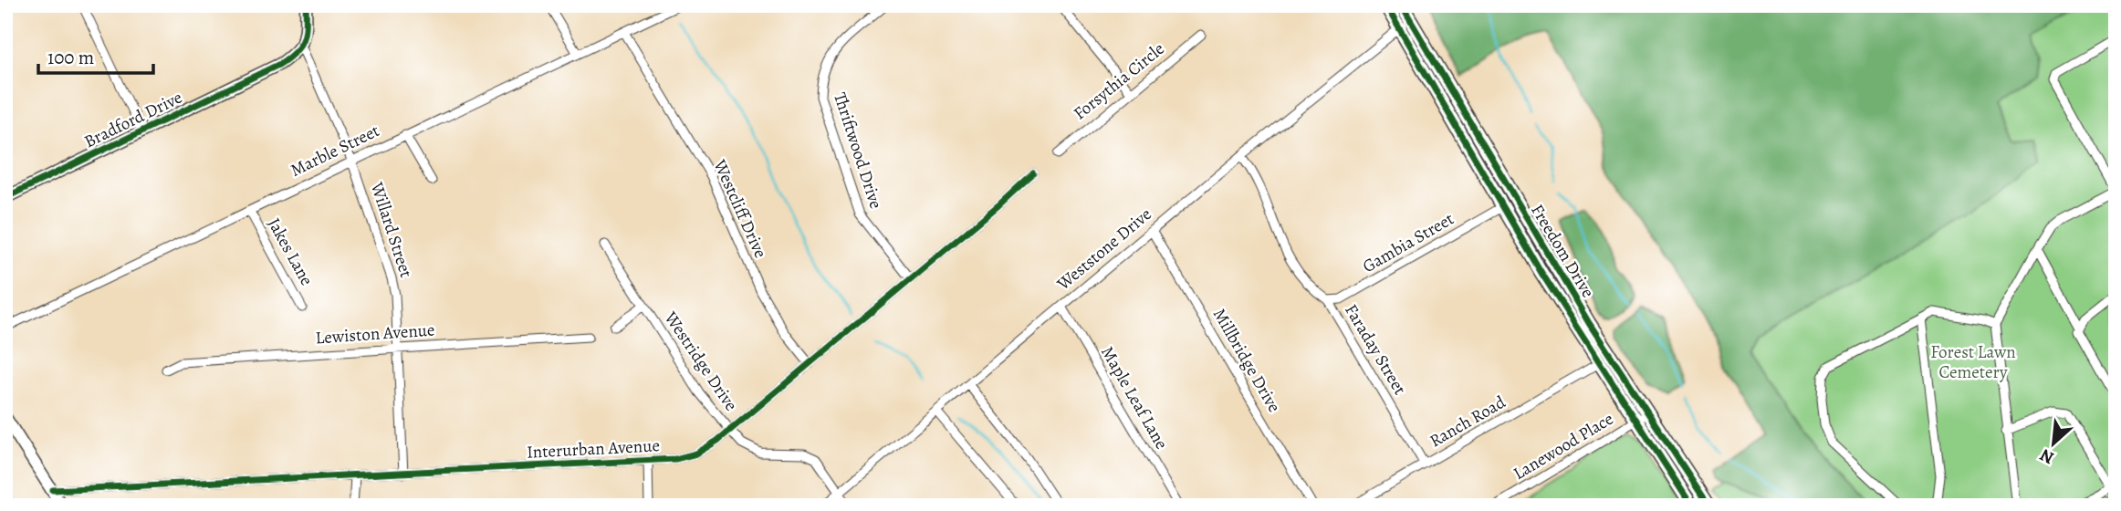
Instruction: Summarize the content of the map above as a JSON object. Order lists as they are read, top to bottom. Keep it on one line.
{"streets":{"main road":["Freedom Drive"],"street":["Forsythia Circle","Bradford Drive","Marble Street","Thriftwood Drive","Westcliff Drive","Willard Street","Gambia Street","Weststone Drive","Jakes Lane","Lewiston Avenue","Faraday Street","Millbridge Drive","Westridge Drive","Maple Leaf Lane","Ranch Road","Lanewood Place","Interurban Avenue"]},"crossings":[["Bradford Drive","Willard Street"],["Marble Street","Westcliff Drive"],["Marble Street","Willard Street"],["Marble Street","Jakes Lane"],["Thriftwood Drive","Interurban Avenue"],["Westcliff Drive","Interurban Avenue"],["Willard Street","Lewiston Avenue"],["Willard Street","Interurban Avenue"],["Gambia Street","Freedom Drive"],["Gambia Street","Faraday Street"],["Weststone Drive","Freedom Drive"],["Weststone Drive","Faraday Street"],["Weststone Drive","Millbridge Drive"],["Weststone Drive","Westridge Drive"],["Weststone Drive","Maple Leaf Lane"],["Freedom Drive","Ranch Road"],["Freedom Drive","Lanewood Place"],["Faraday Street","Ranch Road"],["Westridge Drive","Interurban Avenue"]],"parks":["Forest Lawn Cemetery"],"scale_bar":"100 m","north":"bottom left"}
